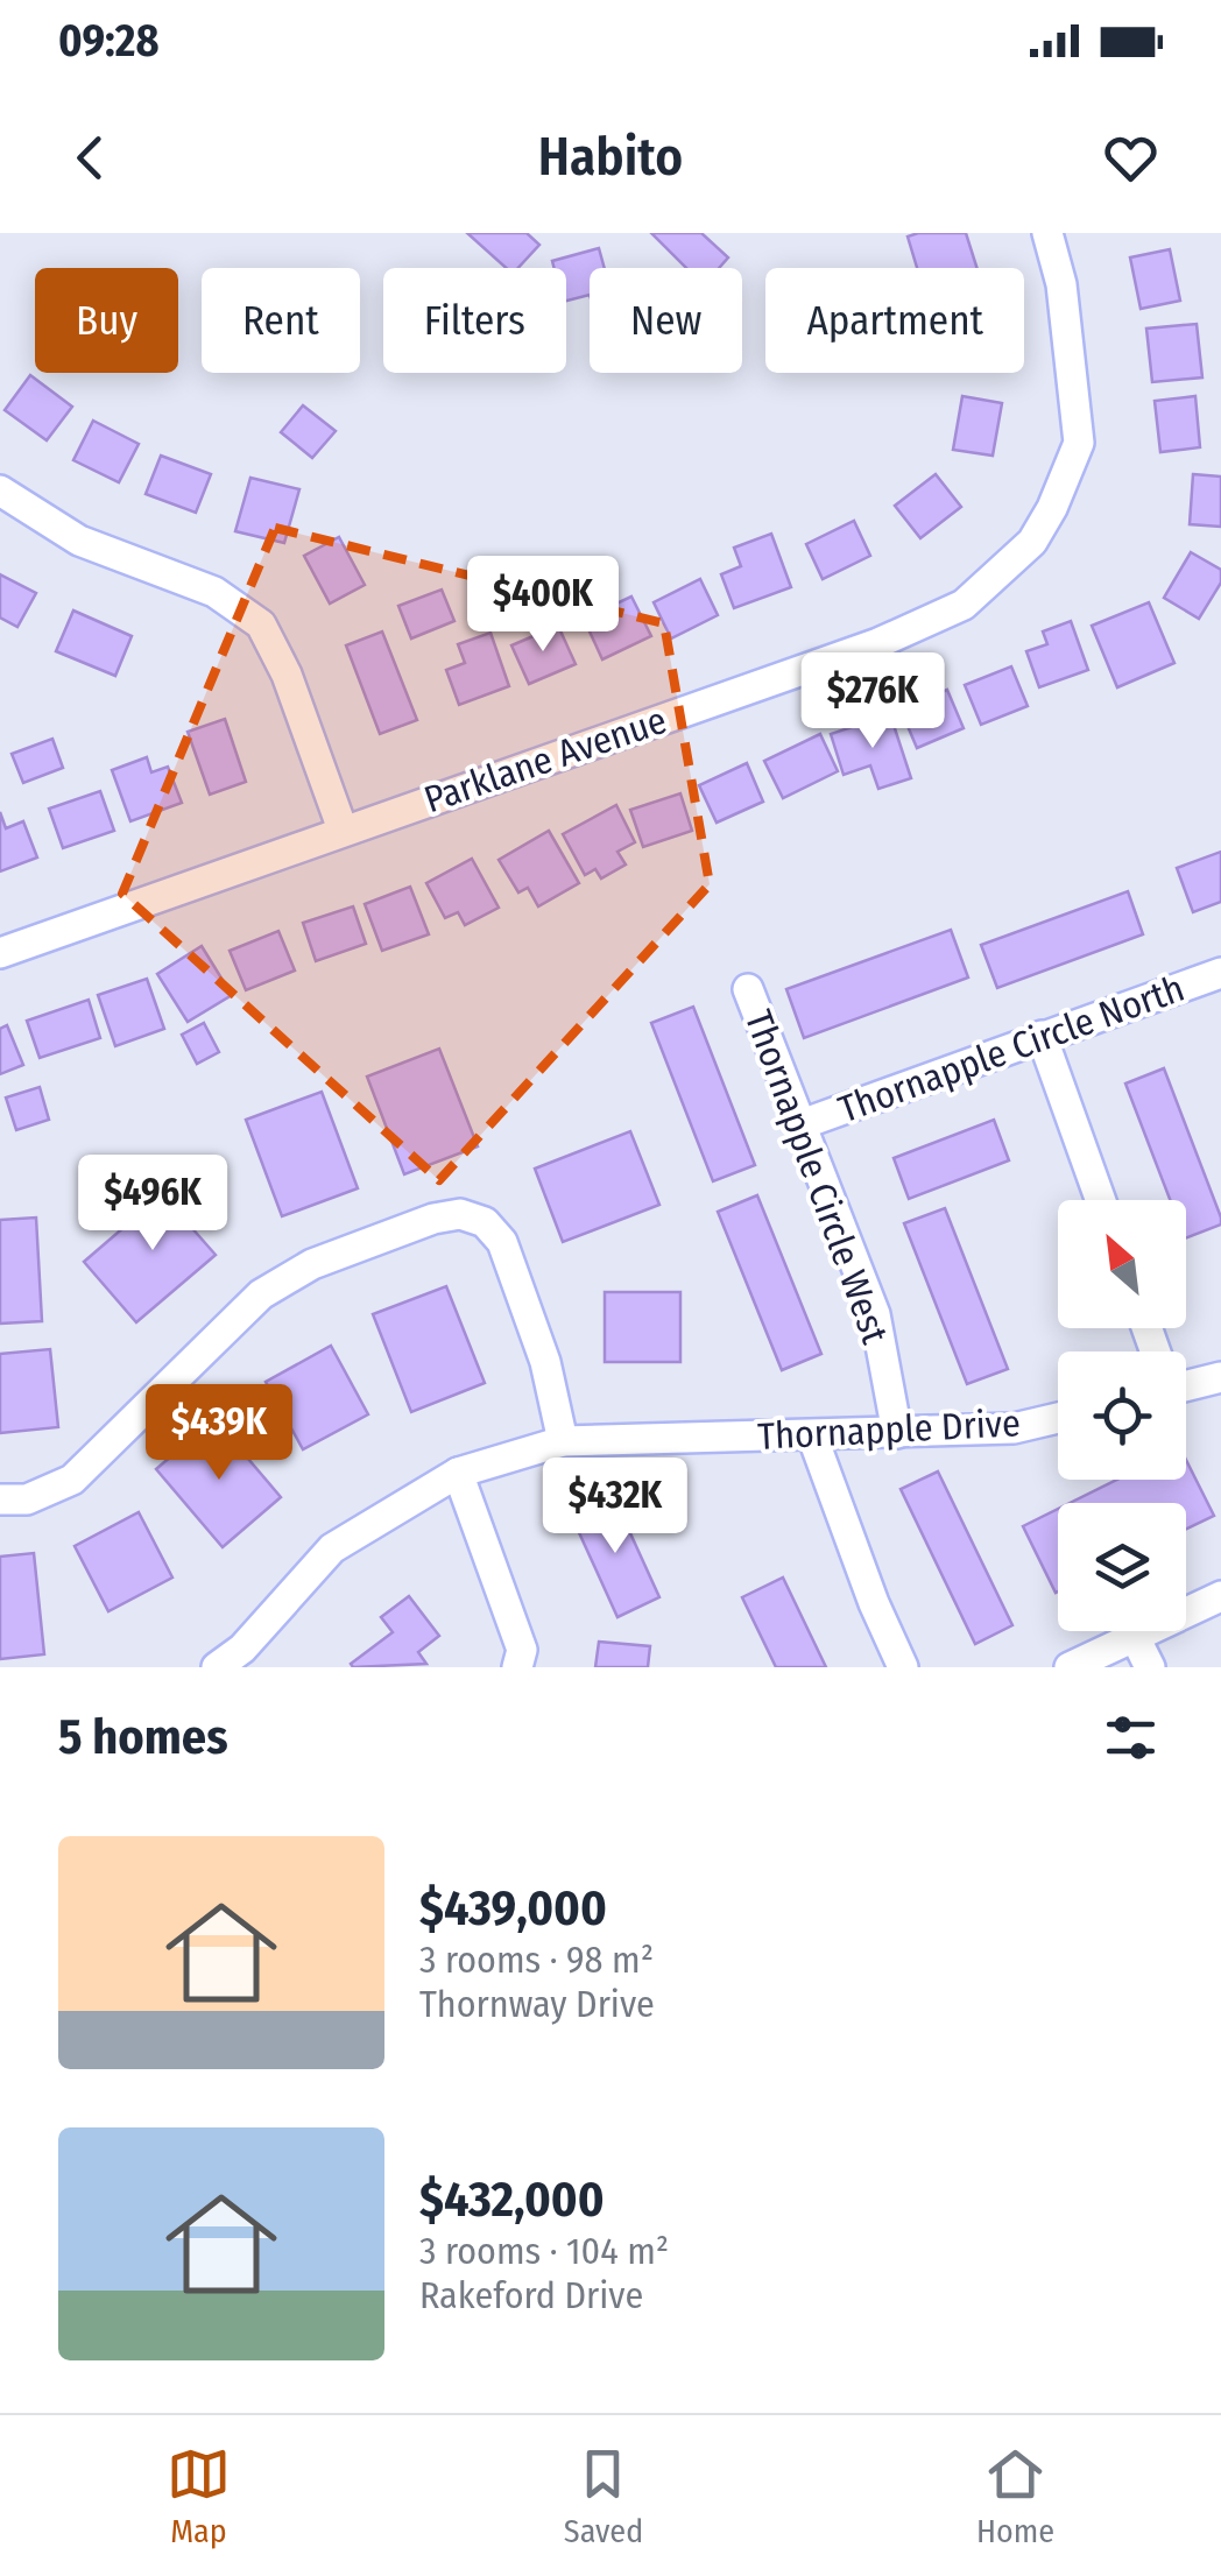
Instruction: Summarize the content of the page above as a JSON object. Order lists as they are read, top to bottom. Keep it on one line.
{"streets":{"street":["Parklane Avenue","Thornapple Circle North","Thornapple Circle West","Thornapple Drive"]},"crossings":[["Thornapple Circle North","Thornapple Circle West"],["Thornapple Circle West","Thornapple Drive"]],"north":"top left","page":{"status":"09:28","header":"Habito","chip":["Buy","Rent","Filters","New","Apartment"],"price":["$400K","$276K","$496K","$439K","$432K"],"heading":"5 homes","list":[{"name":"$439,000","note":"3 rooms · 98 m² · Thornway Drive"},{"name":"$432,000","note":"3 rooms · 104 m² · Rakeford Drive"}],"tabs":["Map","Saved","Home"]}}
